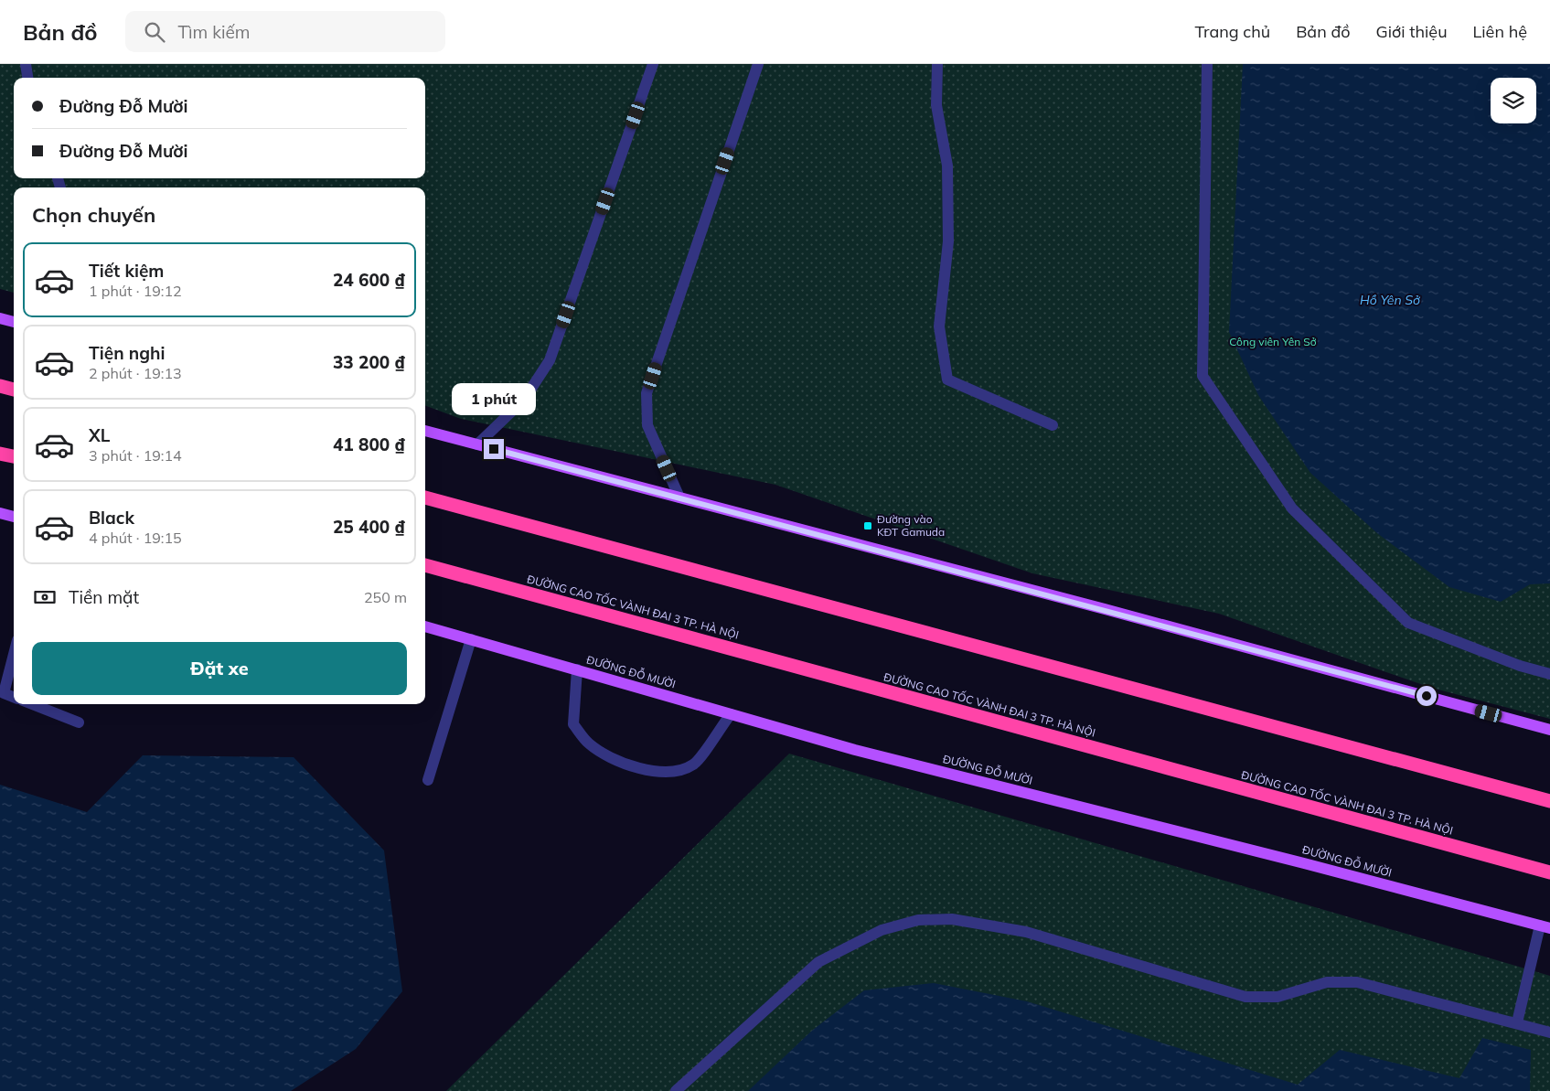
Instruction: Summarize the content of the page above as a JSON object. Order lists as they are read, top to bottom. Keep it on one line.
{"streets":{"highway":["ĐƯỜNG CAO TỐC VÀNH ĐAI 3 TP. HÀ NỘI"],"main road":["ĐƯỜNG ĐỖ MƯỜI"]},"water":["Hồ Yên Sở"],"parks":["Công viên Yên Sở"],"places":{"transit":["Đường vào KĐT Gamuda"]},"page":{"header":"Bản đồ","search":"Tìm kiếm","nav":["Trang chủ","Bản đồ","Giới thiệu","Liên hệ"],"banner":["Đường Đỗ Mười","Đường Đỗ Mười"],"heading":"Chọn chuyến","list":[{"name":"Tiết kiệm","note":"1 phút · 19:12","value":"24 600 ₫"},{"name":"Tiện nghi","note":"2 phút · 19:13","value":"33 200 ₫"},{"name":"XL","note":"3 phút · 19:14","value":"41 800 ₫"},{"name":"Black","note":"4 phút · 19:15","value":"25 400 ₫"}],"bubble":"1 phút","pay":["Tiền mặt","250 m"],"buttons":"Đặt xe"}}
